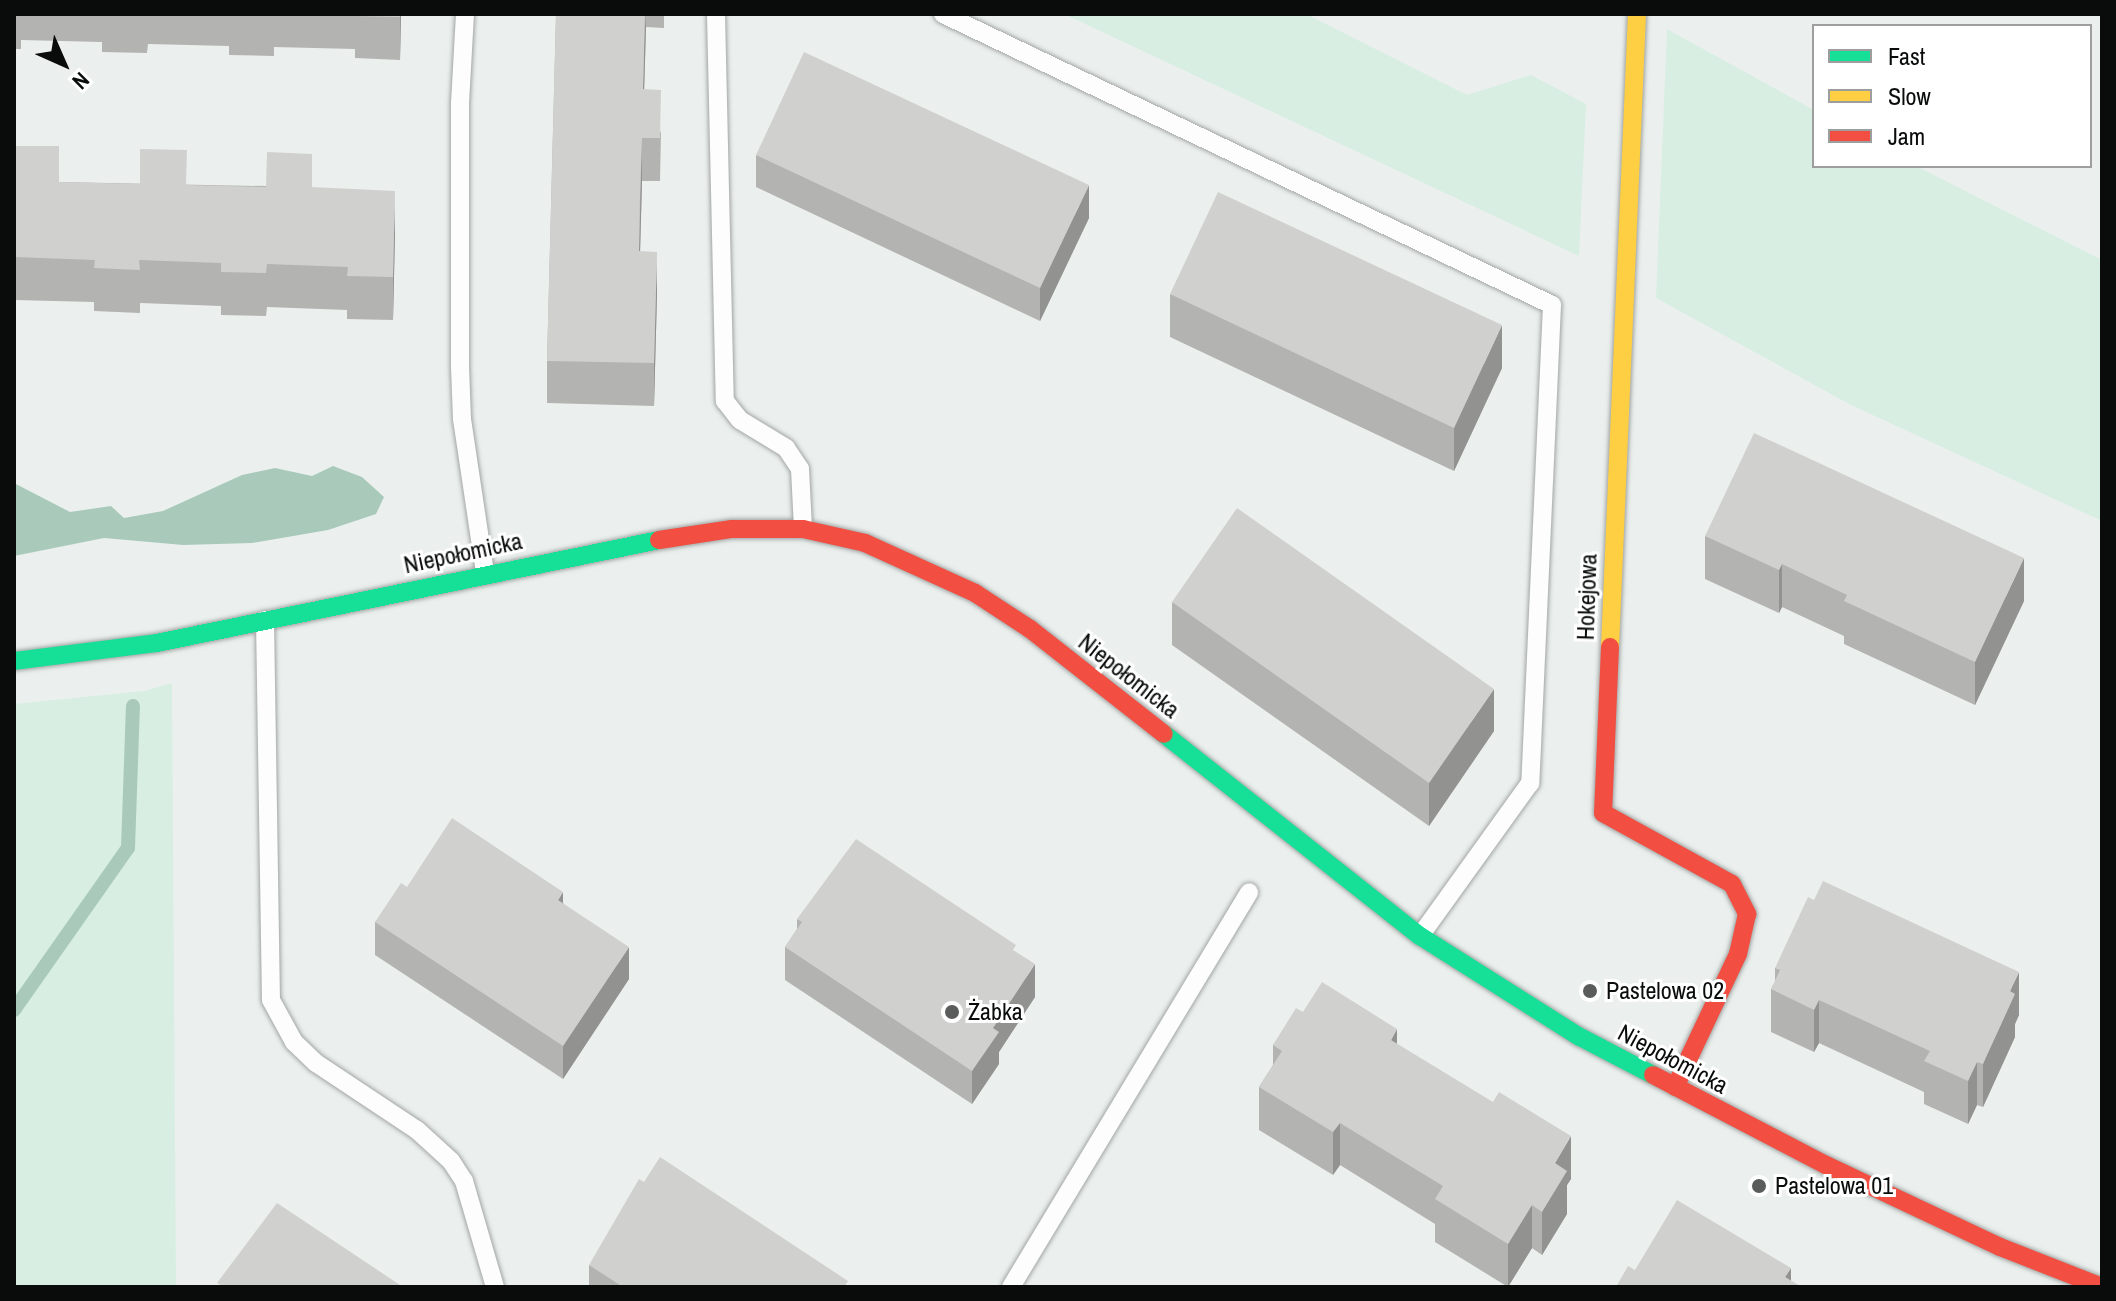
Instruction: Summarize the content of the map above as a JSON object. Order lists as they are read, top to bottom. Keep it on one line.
{"streets":{"main road":["Niepołomicka","Hokejowa"]},"crossings":[["Niepołomicka","Hokejowa"]],"places":["Pastelowa 02","Żabka","Pastelowa 01"],"legend":["Fast","Slow","Jam"],"north":"bottom right"}
